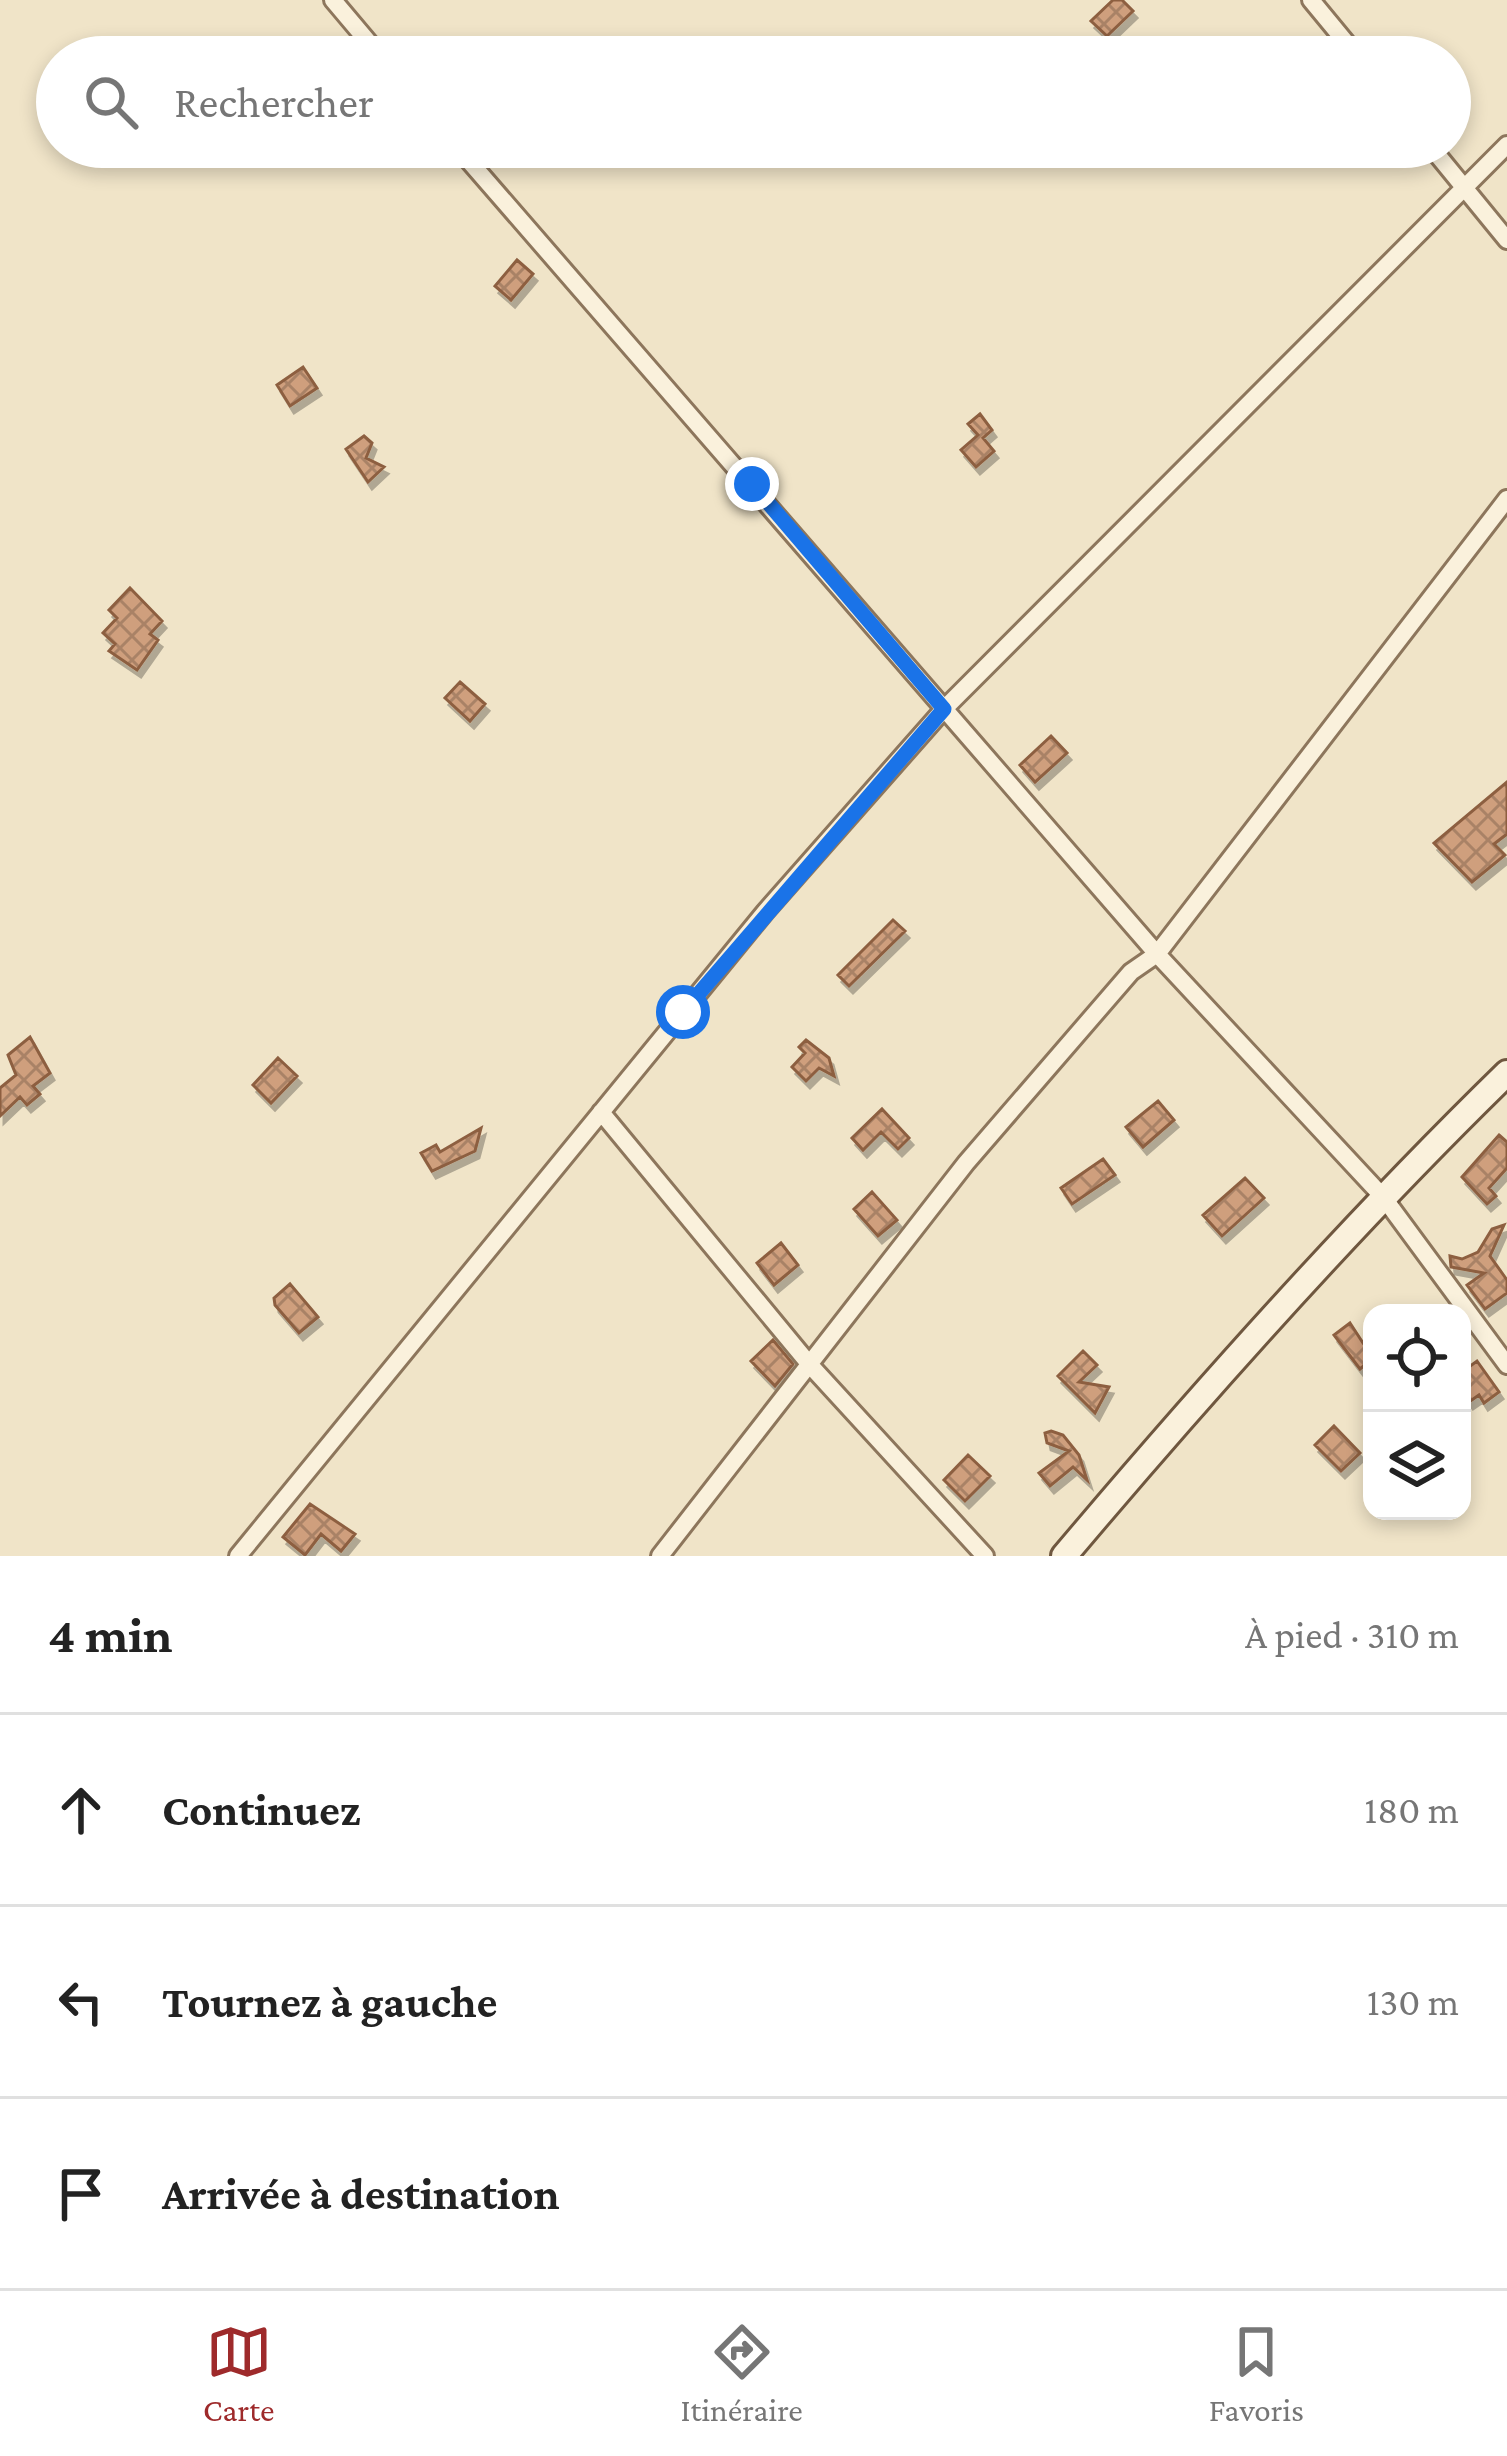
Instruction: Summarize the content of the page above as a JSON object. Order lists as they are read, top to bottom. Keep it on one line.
{"page":{"search":"Rechercher","heading":["4 min","À pied · 310 m"],"list":[["Continuez","180 m"],["Tournez à gauche","130 m"],"Arrivée à destination"],"nav":["Carte","Itinéraire","Favoris"]}}
